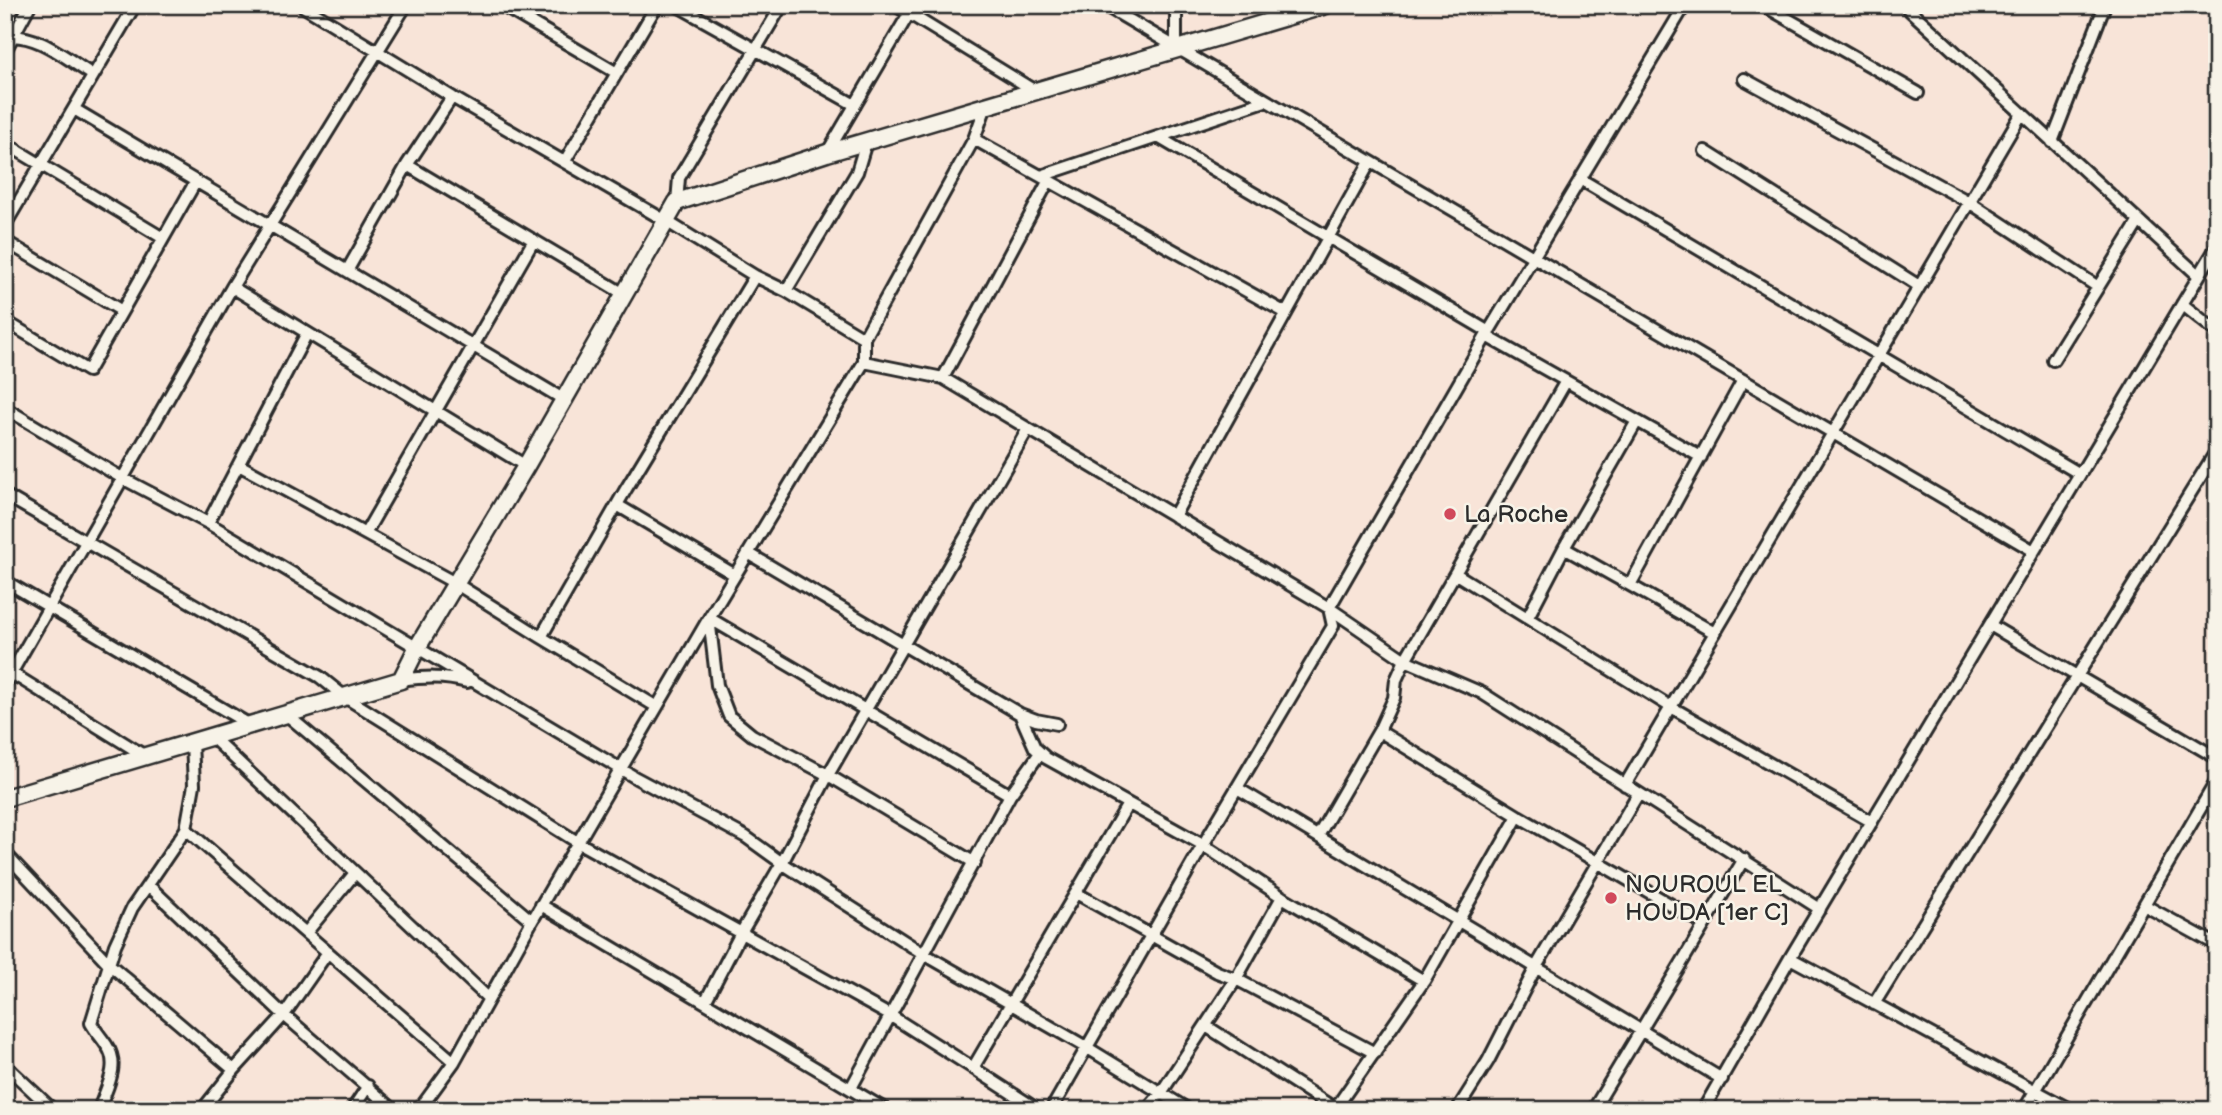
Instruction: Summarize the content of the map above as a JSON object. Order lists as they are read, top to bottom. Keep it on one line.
{"places":["La Roche","NOUROUL EL HOUDA [1er C]"]}
